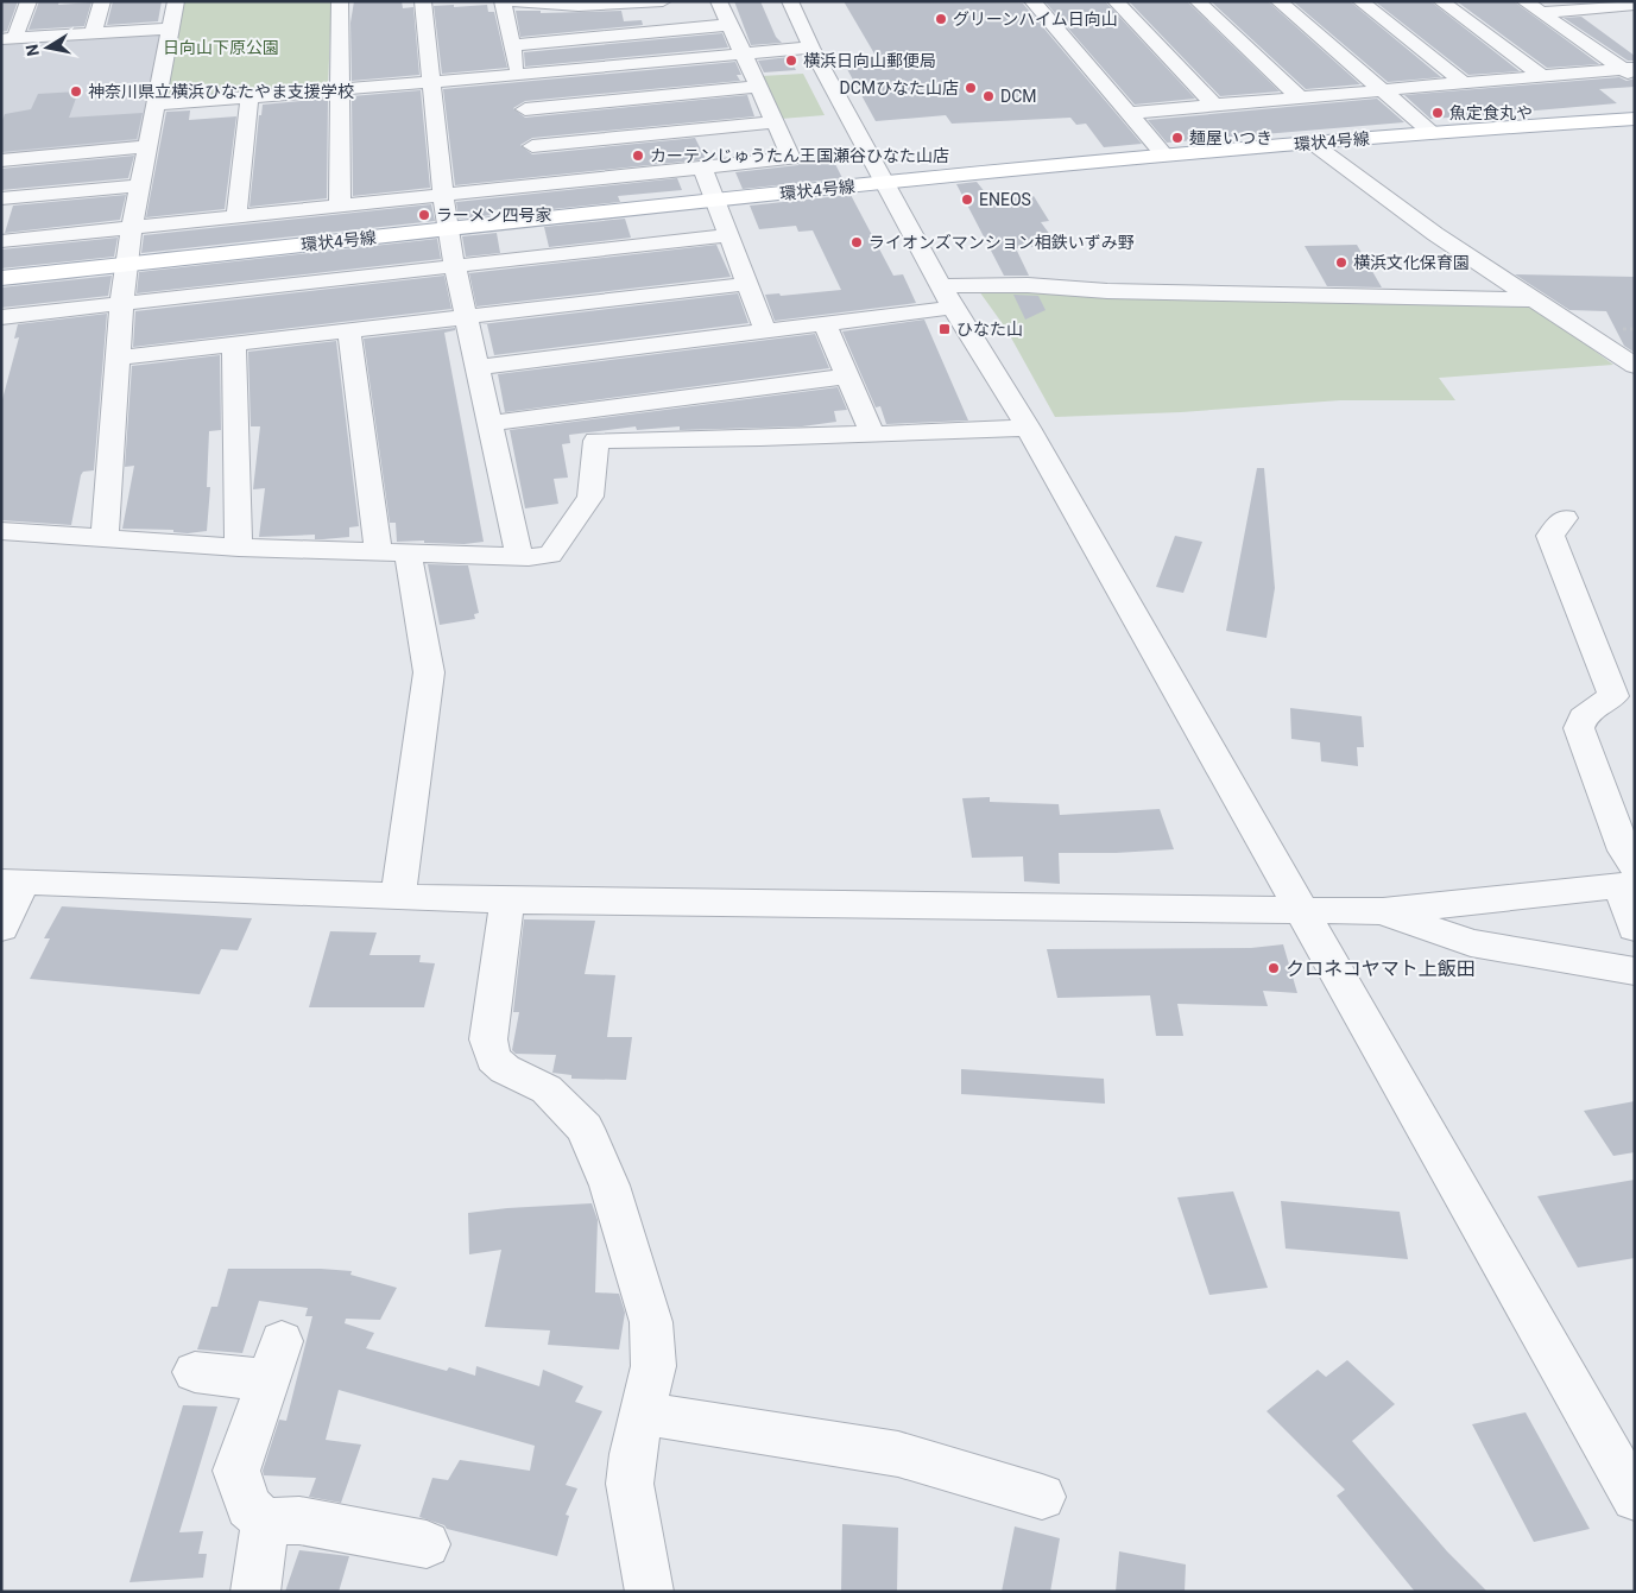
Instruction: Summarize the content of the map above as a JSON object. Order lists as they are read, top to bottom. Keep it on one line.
{"streets":{"main road":["環状4号線"]},"parks":["日向山下原公園"],"places":{"other":["グリーンハイム日向山","横浜日向山郵便局","DCMひなた山店","神奈川県立横浜ひなたやま支援学校","DCM","魚定食丸や","麺屋いつき","カーテンじゅうたん王国瀬谷ひなた山店","ENEOS","ラーメン四号家","ライオンズマンション相鉄いずみ野","横浜文化保育園","クロネコヤマト上飯田"],"transit":["ひなた山"]},"north":"left"}
